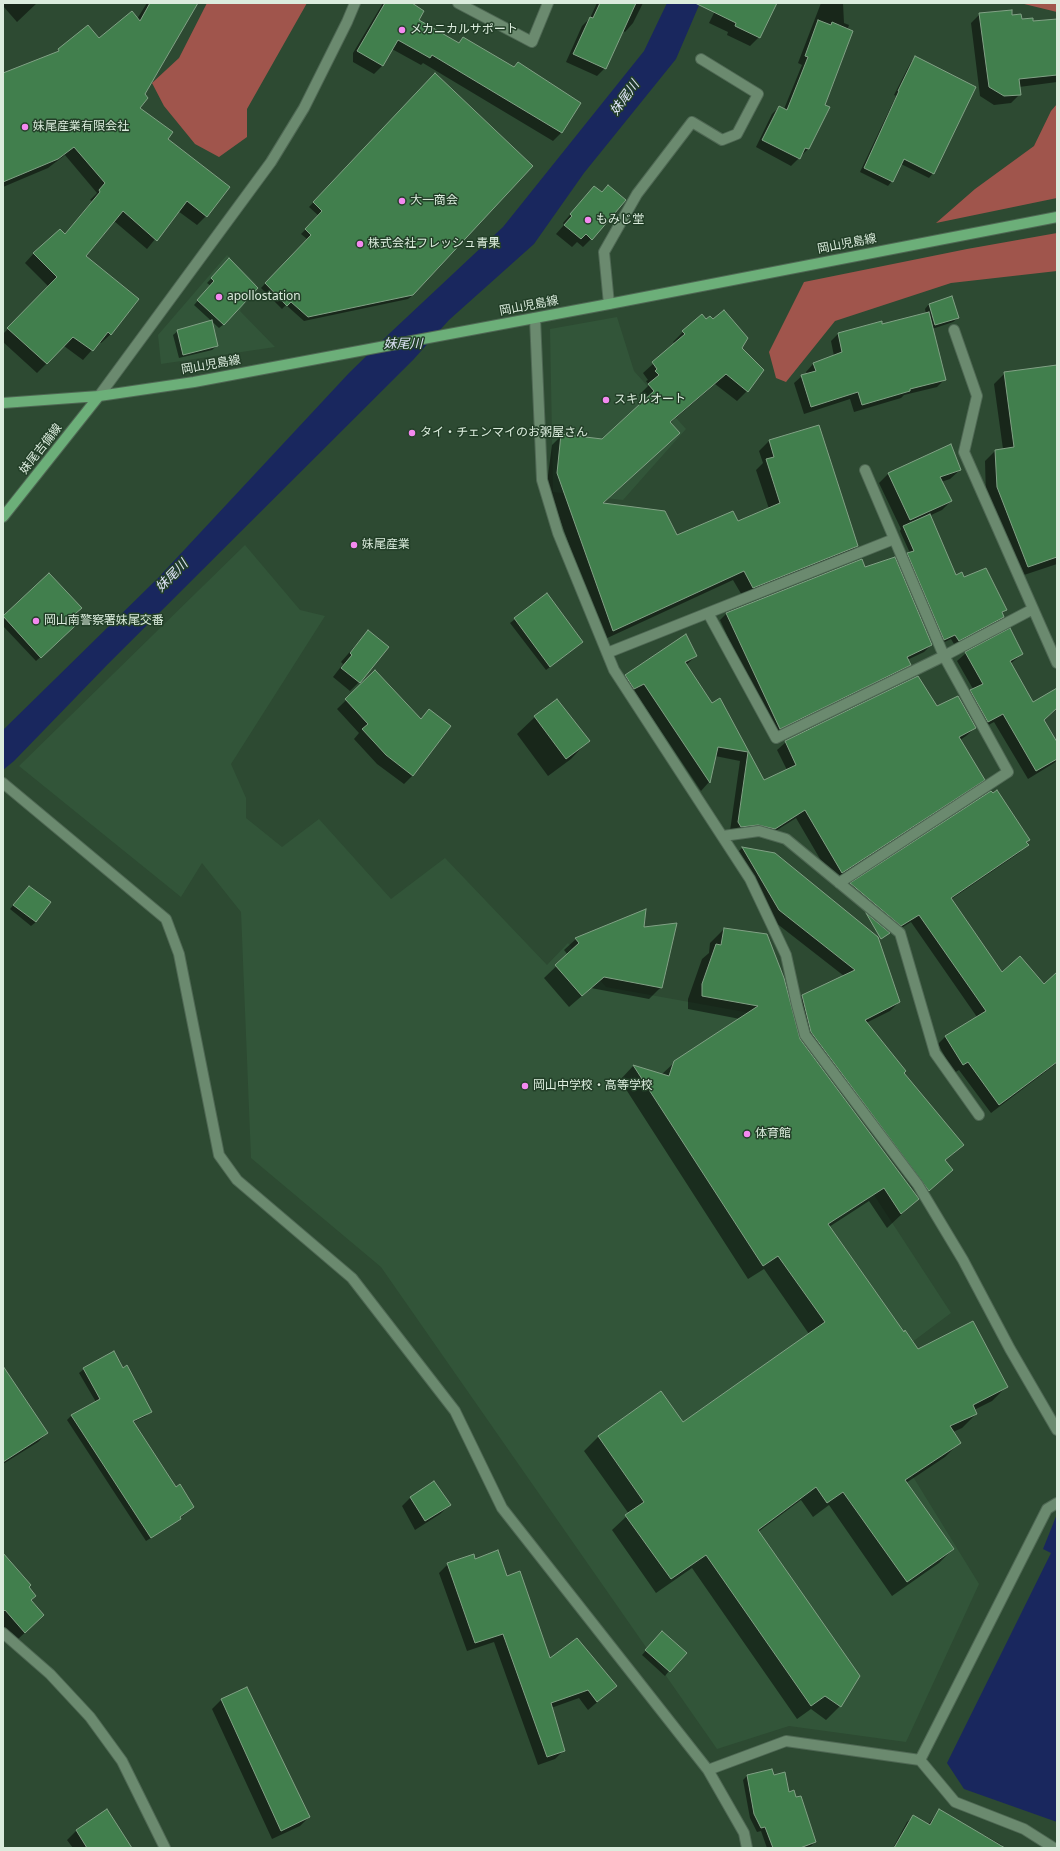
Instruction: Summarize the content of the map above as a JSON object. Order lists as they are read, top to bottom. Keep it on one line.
{"streets":{"main road":["岡山児島線","妹尾吉備線"]},"crossings":[["岡山児島線","妹尾吉備線"]],"water":["妹尾川"],"places":["メカニカルサポート","妹尾産業有限会社","大一商会","もみじ堂","株式会社フレッシュ青果","apollostation","スキルオート","タイ・チェンマイのお粥屋さん","妹尾産業","岡山南警察署妹尾交番","岡山中学校・高等学校","体育館"]}
